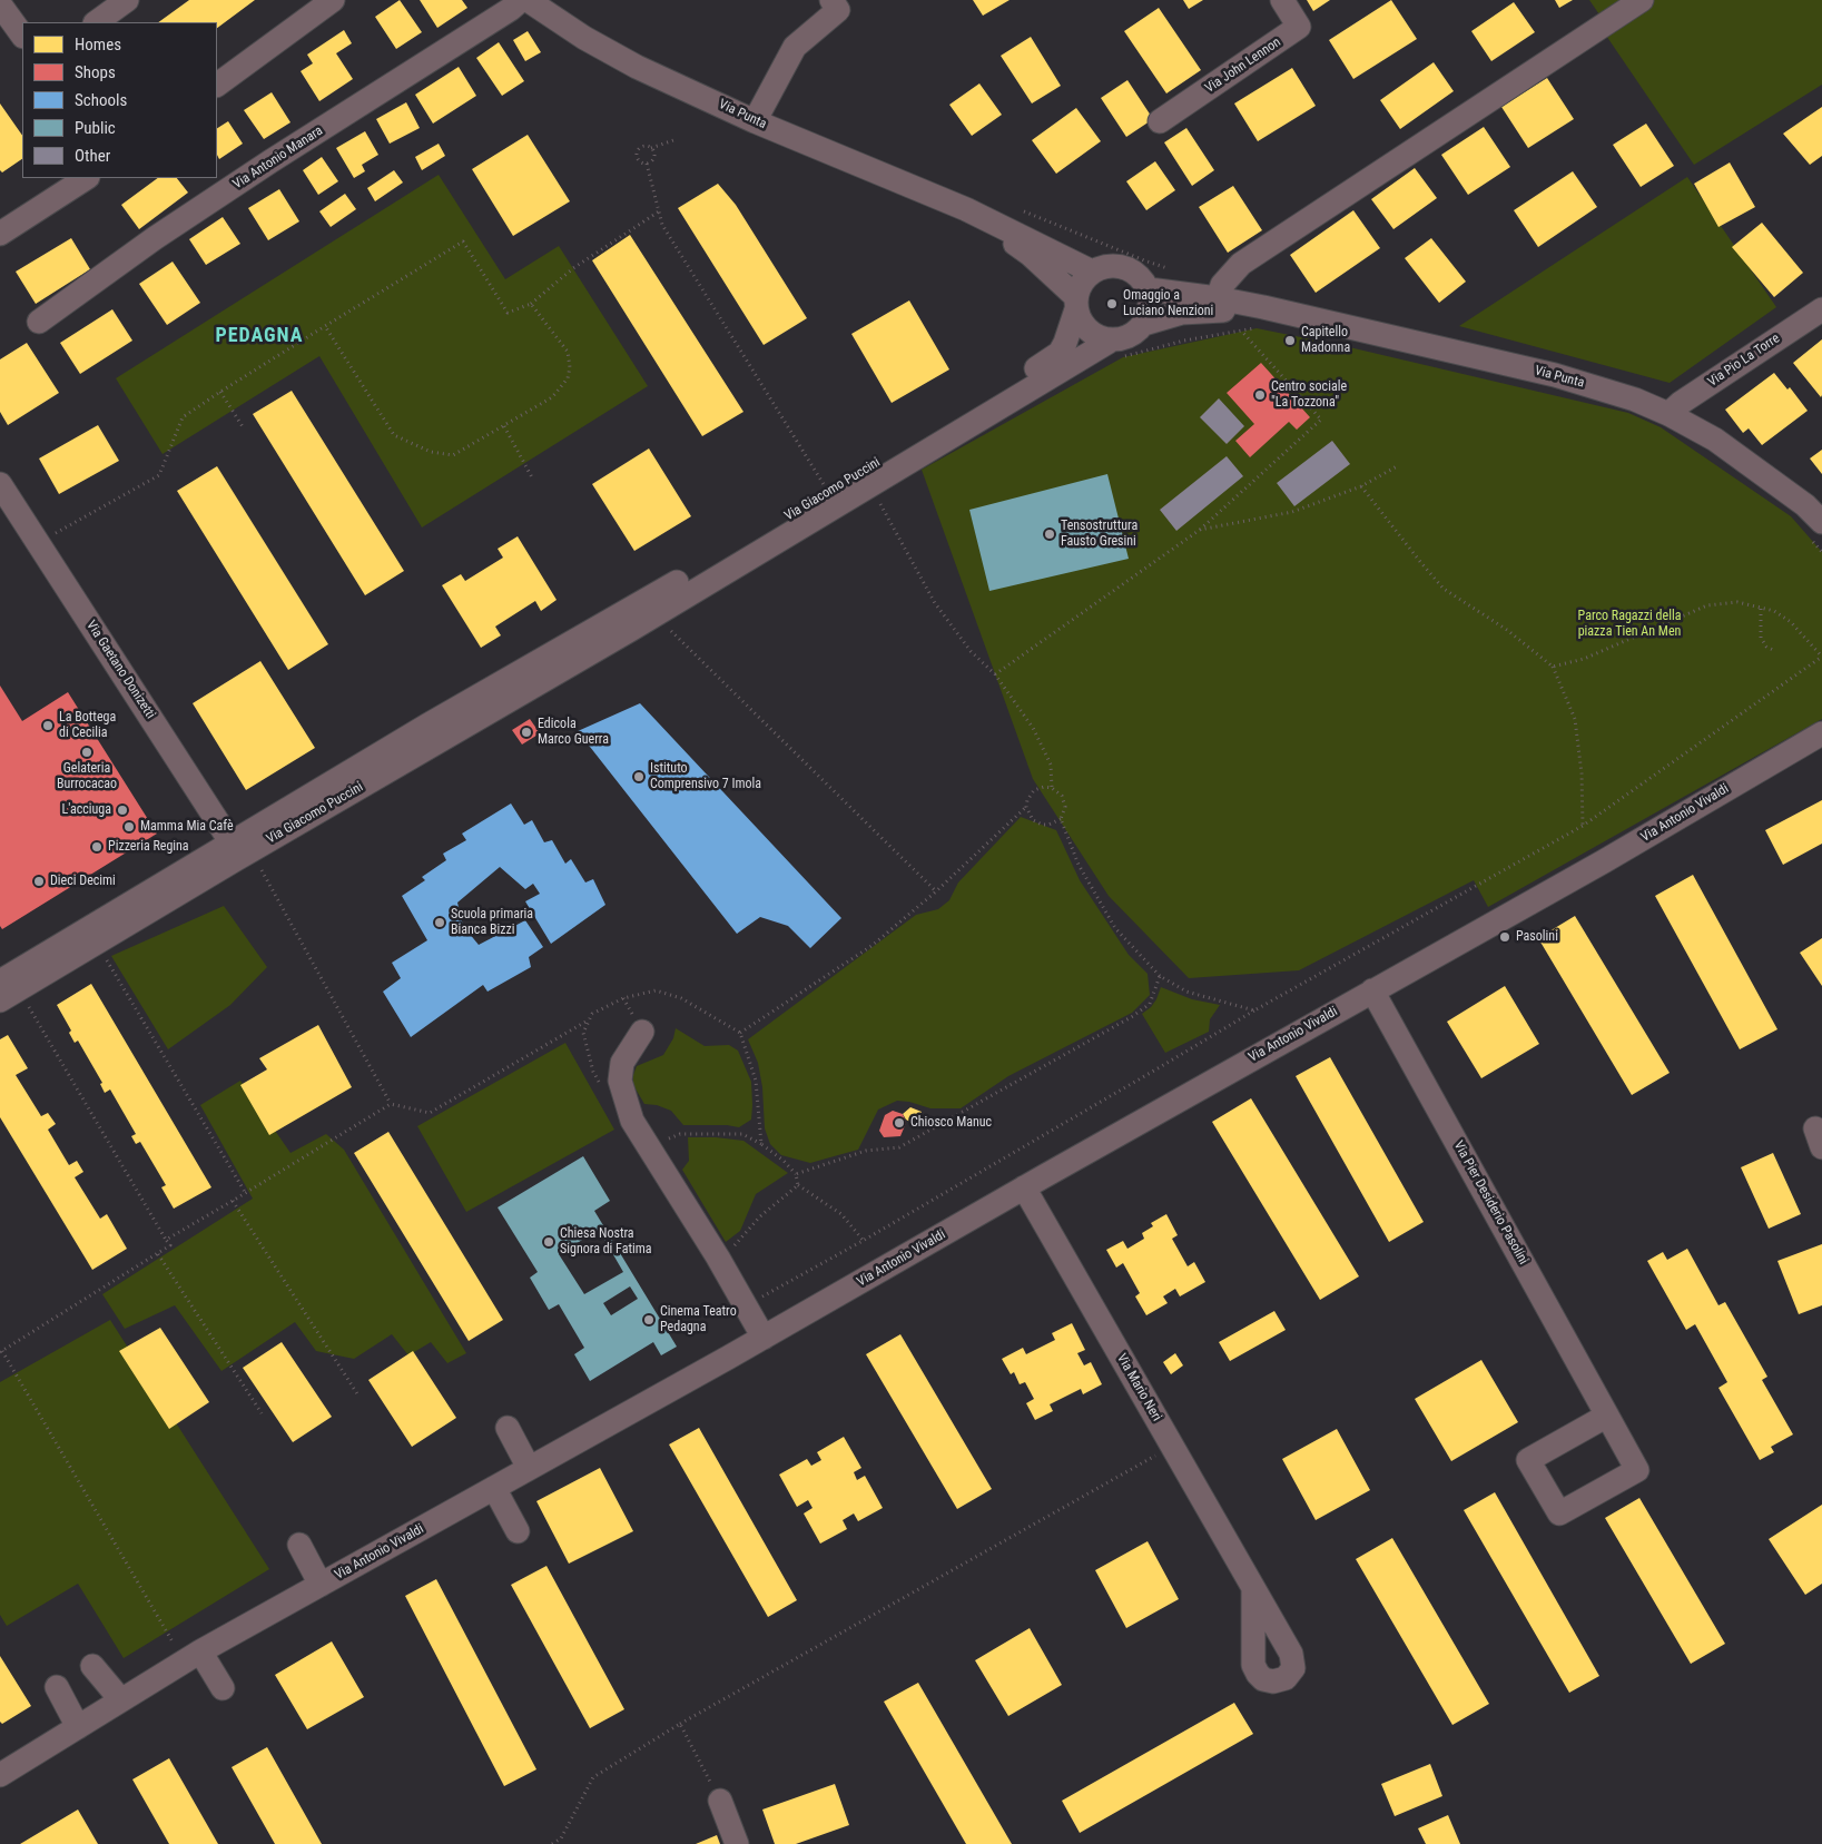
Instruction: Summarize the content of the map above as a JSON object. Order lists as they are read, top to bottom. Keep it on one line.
{"streets":{"street":["Via John Lennon","Via Punta","Via Antonio Manara","Via Pio La Torre","Via Giacomo Puccini","Via Gaetano Donizetti","Via Antonio Vivaldi","Via Pier Desiderio Pasolini","Via Mario Neri"]},"crossings":[["Via Punta","Via Pio La Torre"],["Via Punta","Via Giacomo Puccini"],["Via Giacomo Puccini","Via Gaetano Donizetti"],["Via Antonio Vivaldi","Via Pier Desiderio Pasolini"],["Via Antonio Vivaldi","Via Mario Neri"]],"districts":["PEDAGNA"],"parks":["Parco Ragazzi della piazza Tien An Men"],"places":["Omaggio a Luciano Nenzioni","Capitello Madonna","Centro sociale \"La Tozzona\"","Tensostruttura Fausto Gresini","La Bottega di Cecilia","Edicola Marco Guerra","Gelateria Burrocacao","Istituto Comprensivo 7 Imola","L'acciuga","Mamma Mia Cafè","Pizzeria Regina","Dieci Decimi","Scuola primaria Bianca Bizzi","Pasolini","Chiosco Manuc","Chiesa Nostra Signora di Fatima","Cinema Teatro Pedagna"],"legend":["Homes","Shops","Schools","Public","Other"]}
